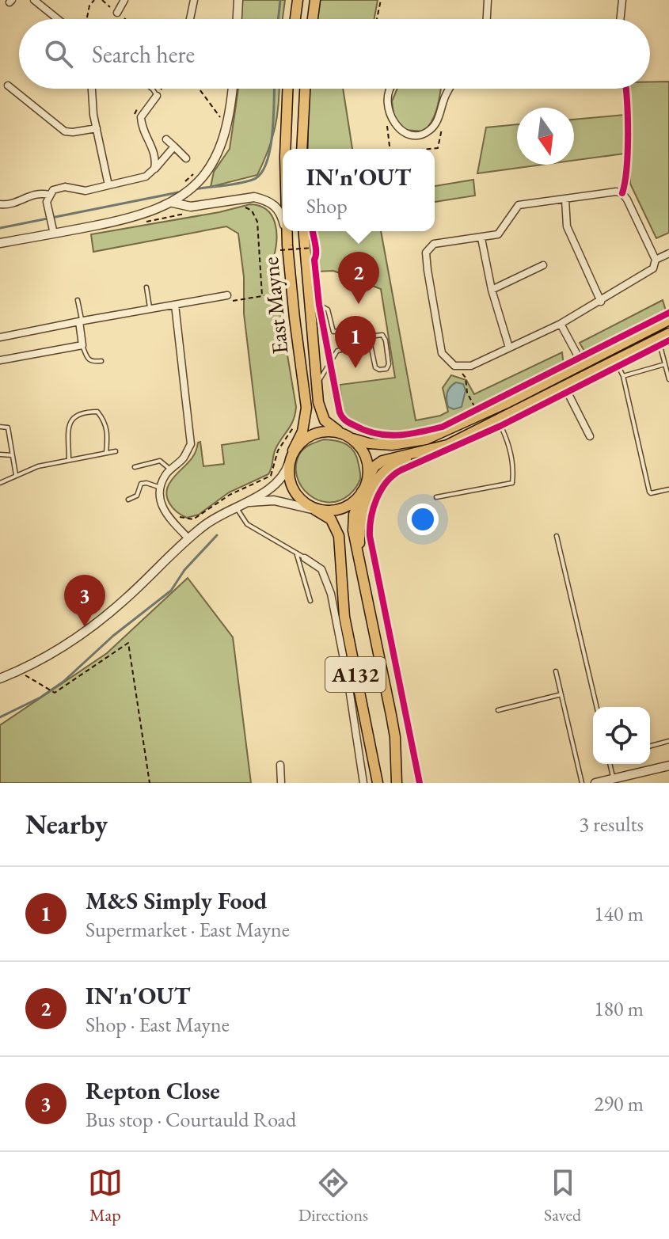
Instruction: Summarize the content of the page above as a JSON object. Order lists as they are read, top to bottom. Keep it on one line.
{"streets":{"main road":["East Mayne","A132"]},"crossings":[["East Mayne","A132"]],"north":"bottom","page":{"search":"Search here","popup":["IN'n'OUT","Shop"],"pins":["2","1","3"],"heading":["Nearby","3 results"],"list":[{"mark":"1","name":"M&S Simply Food","note":"Supermarket · East Mayne","value":"140 m"},{"mark":"2","name":"IN'n'OUT","note":"Shop · East Mayne","value":"180 m"},{"mark":"3","name":"Repton Close","note":"Bus stop · Courtauld Road","value":"290 m"}],"nav":["Map","Directions","Saved"]}}
